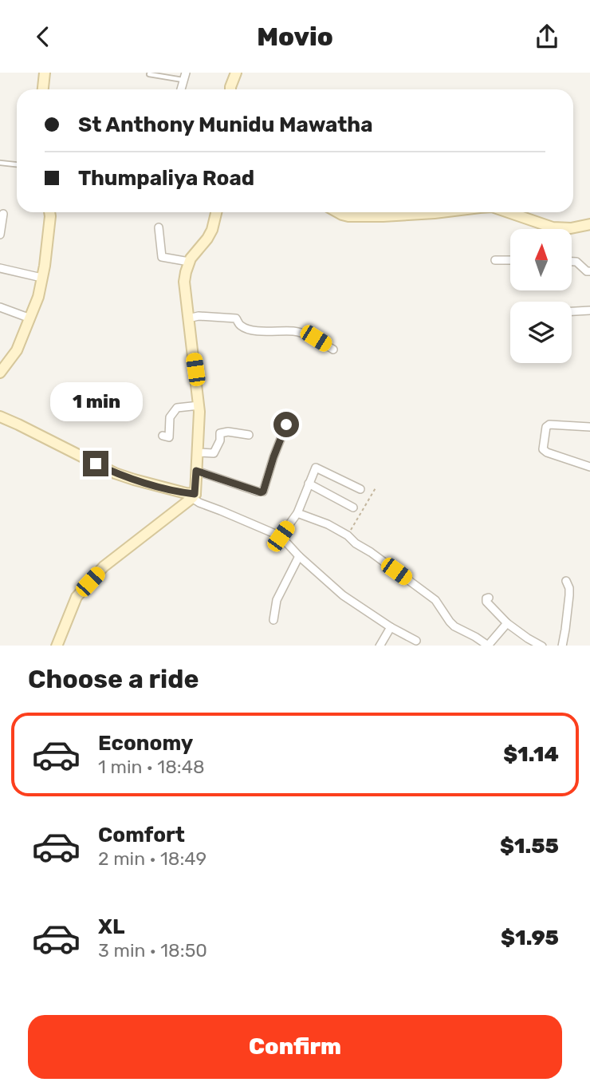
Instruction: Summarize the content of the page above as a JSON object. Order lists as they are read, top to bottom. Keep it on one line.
{"north":"top","page":{"header":"Movio","banner":["St Anthony Munidu Mawatha","Thumpaliya Road"],"bubble":"1 min","heading":"Choose a ride","list":[{"name":"Economy","note":"1 min · 18:48","value":"$1.14"},{"name":"Comfort","note":"2 min · 18:49","value":"$1.55"},{"name":"XL","note":"3 min · 18:50","value":"$1.95"}],"buttons":"Confirm"}}
